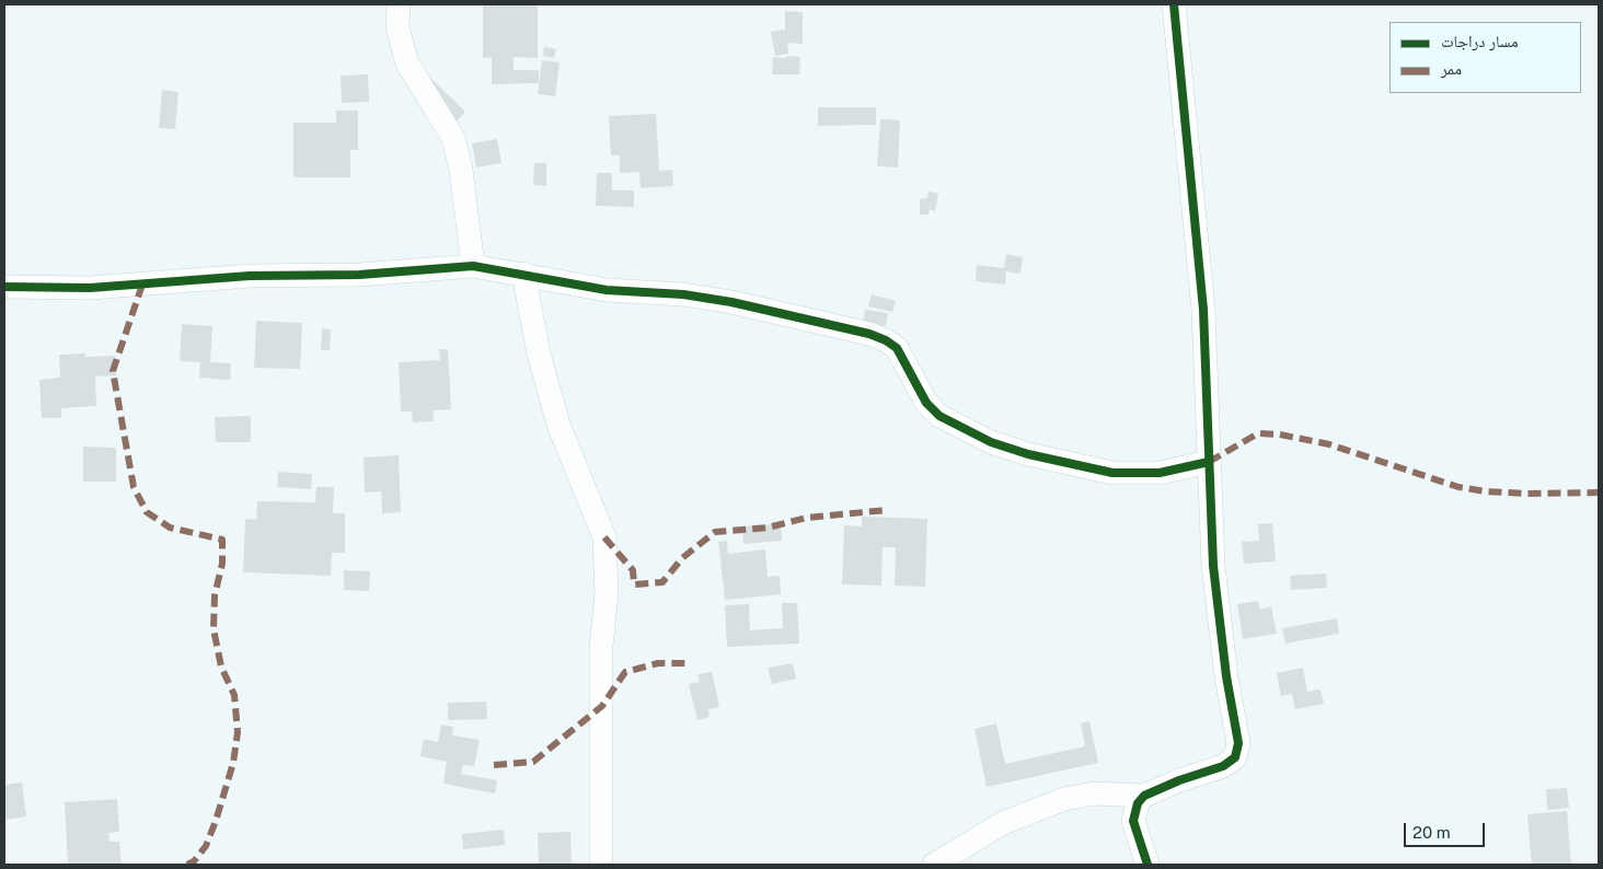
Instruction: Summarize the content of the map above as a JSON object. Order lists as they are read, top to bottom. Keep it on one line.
{"legend":["مسار دراجات","ممر"],"scale_bar":"20 m"}
